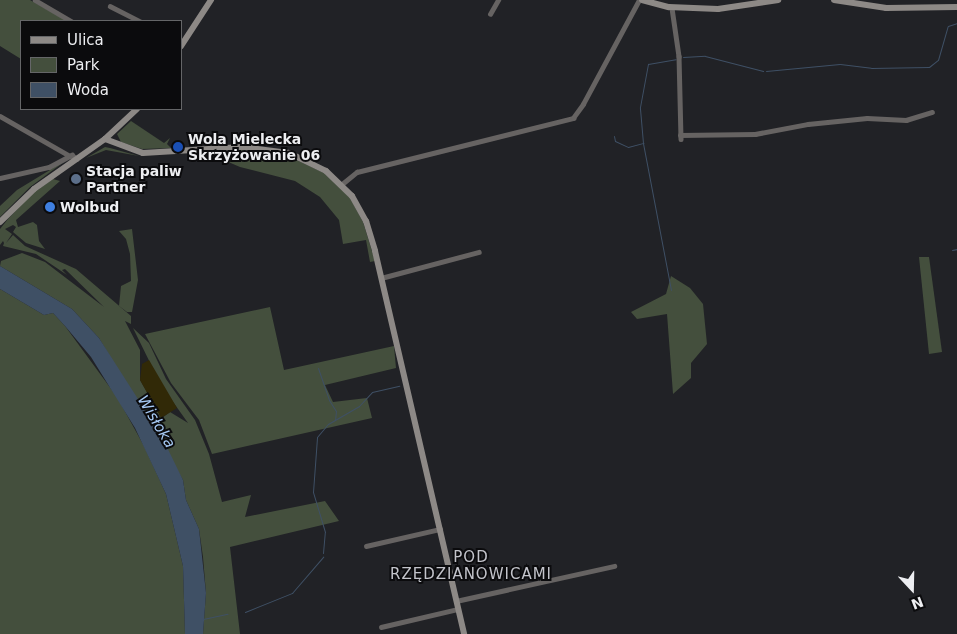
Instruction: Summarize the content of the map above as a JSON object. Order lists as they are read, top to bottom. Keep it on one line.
{"districts":["POD RZĘDZIANOWICAMI"],"water":["Wisłoka"],"places":["Wola Mielecka Skrzyżowanie 06","Stacja paliw Partner","Wolbud"],"legend":["Ulica","Park","Woda"],"north":"bottom"}
